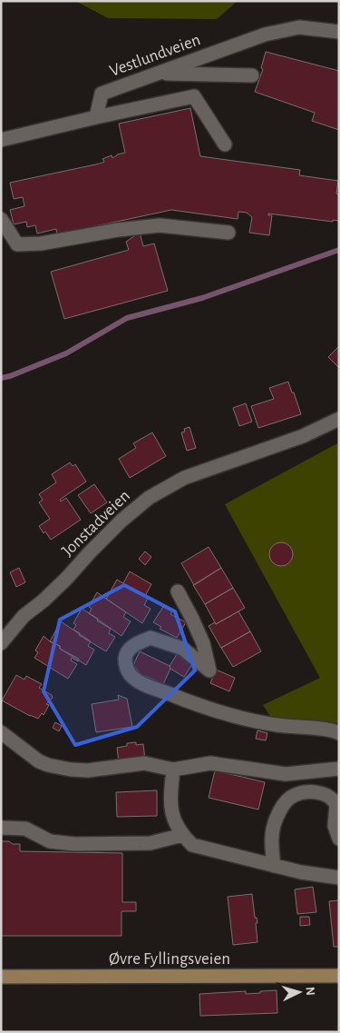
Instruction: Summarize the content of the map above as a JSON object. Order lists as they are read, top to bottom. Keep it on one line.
{"streets":{"main road":["Øvre Fyllingsveien"],"street":["Vestlundveien","Jonstadveien"]},"north":"right"}
